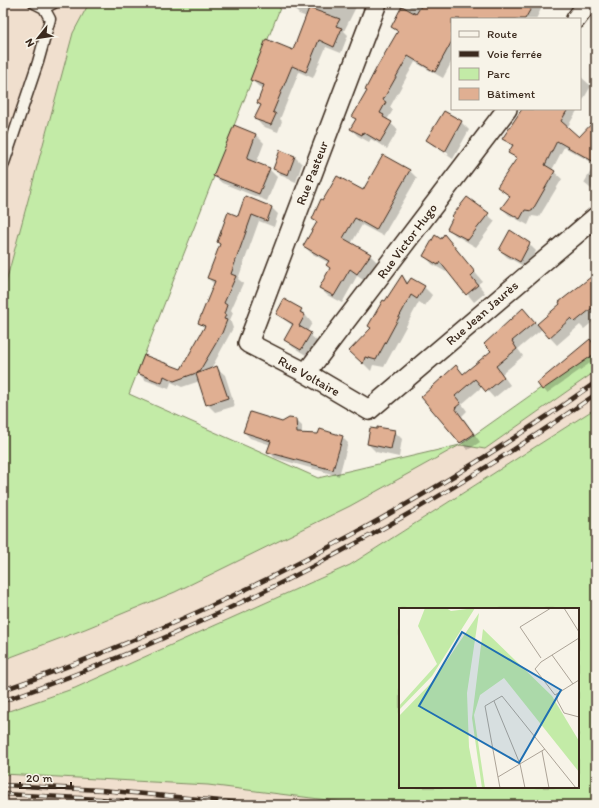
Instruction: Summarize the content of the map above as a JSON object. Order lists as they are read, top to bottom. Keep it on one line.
{"streets":{"street":["Rue Pasteur","Rue Victor Hugo","Rue Jean Jaurès","Rue Voltaire"]},"crossings":[["Rue Pasteur","Rue Voltaire"],["Rue Victor Hugo","Rue Voltaire"],["Rue Jean Jaurès","Rue Voltaire"]],"legend":["Route","Voie ferrée","Parc","Bâtiment"],"scale_bar":"20 m","north":"bottom left"}
